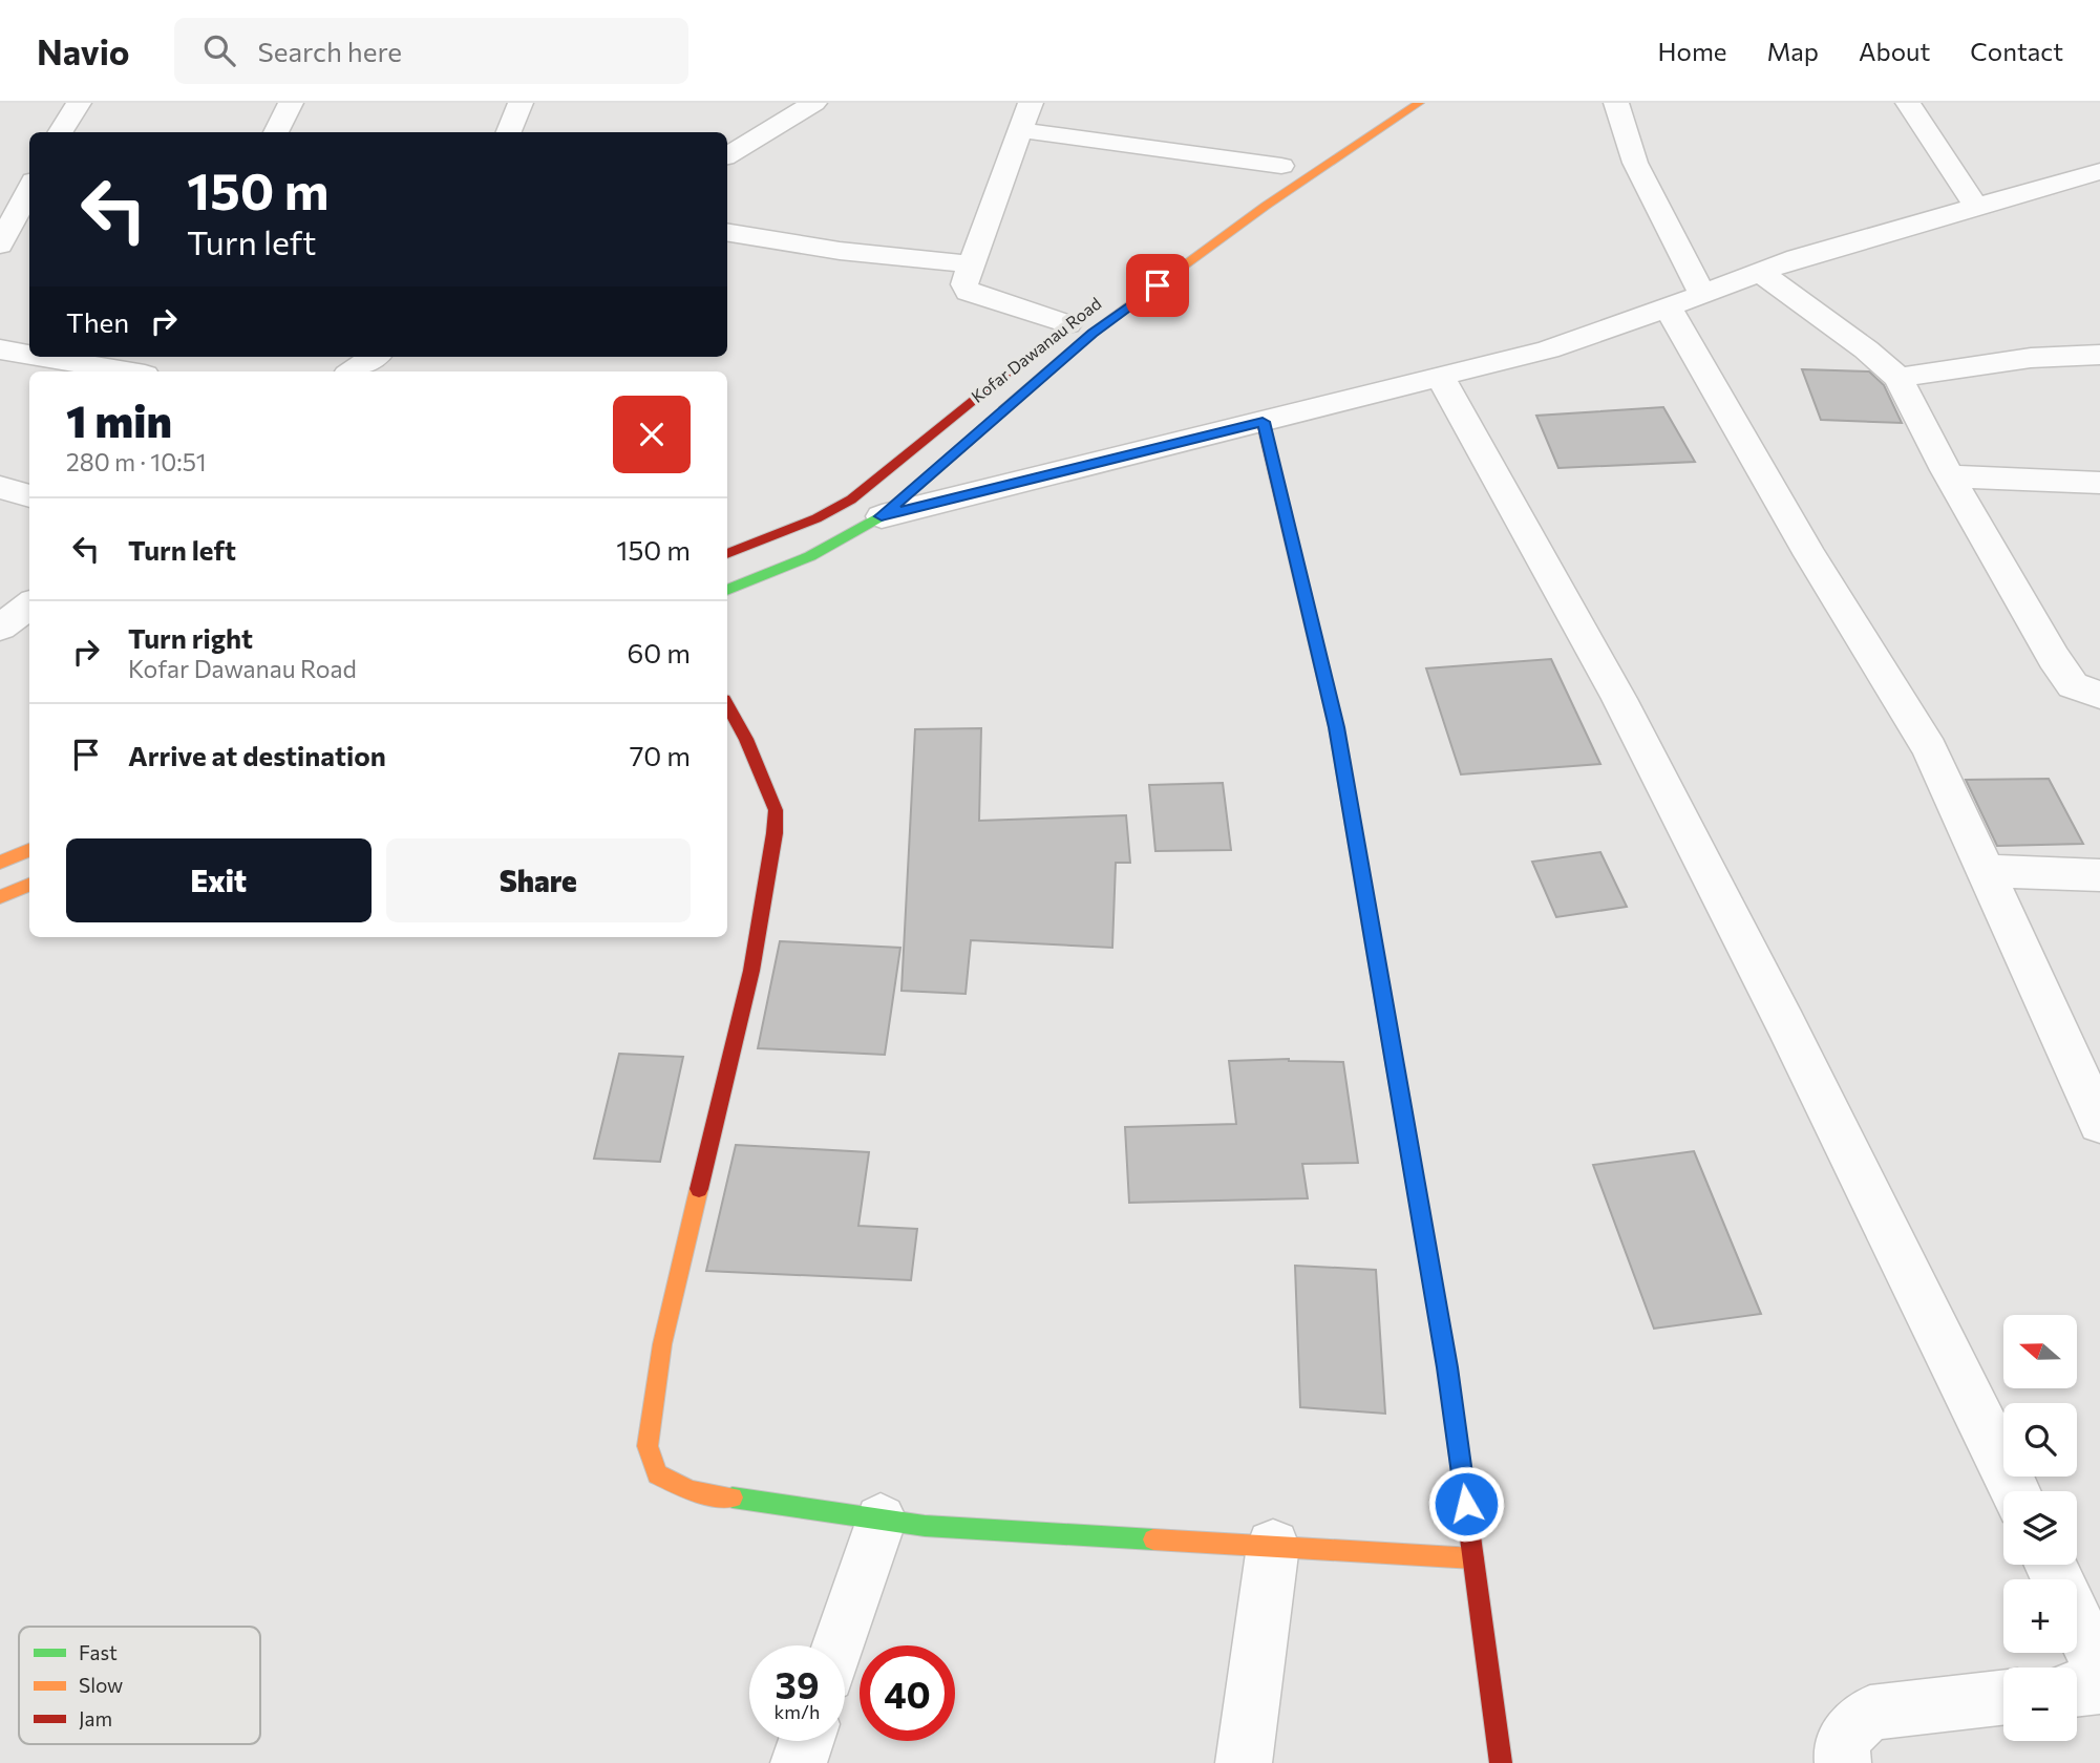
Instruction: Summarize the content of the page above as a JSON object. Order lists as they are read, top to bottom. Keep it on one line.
{"streets":{"street":["Kofar Dawanau Road"]},"legend":["Fast","Slow","Jam"],"north":"left","page":{"header":"Navio","search":"Search here","nav":["Home","Map","About","Contact"],"turn":["150 m","Turn left"],"then":"Then","heading":["1 min","280 m · 10:51"],"list":[{"name":"Turn left","value":"150 m"},{"name":"Turn right","note":"Kofar Dawanau Road","value":"60 m"},{"name":"Arrive at destination","value":"70 m"}],"buttons":["Exit","Share"],"map_buttons":["+","−"],"speed":"39 km/h","limit":"40"}}
